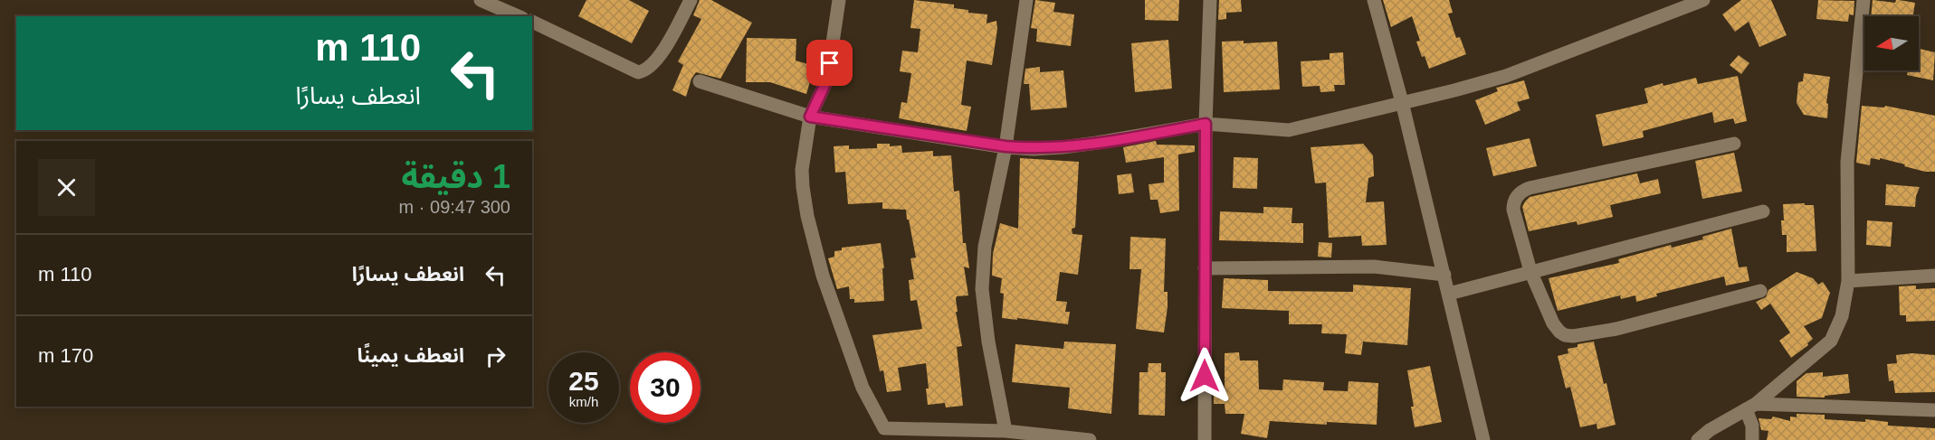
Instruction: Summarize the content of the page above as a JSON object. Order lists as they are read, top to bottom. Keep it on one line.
{"north":"left","page":{"turn":["110 m","انعطف يسارًا"],"heading":["1 دقيقة","300 m · 09:47"],"list":[{"name":"انعطف يسارًا","value":"110 m"},{"name":"انعطف يمينًا","value":"170 m"}],"speed":"25 km/h","limit":"30"}}
